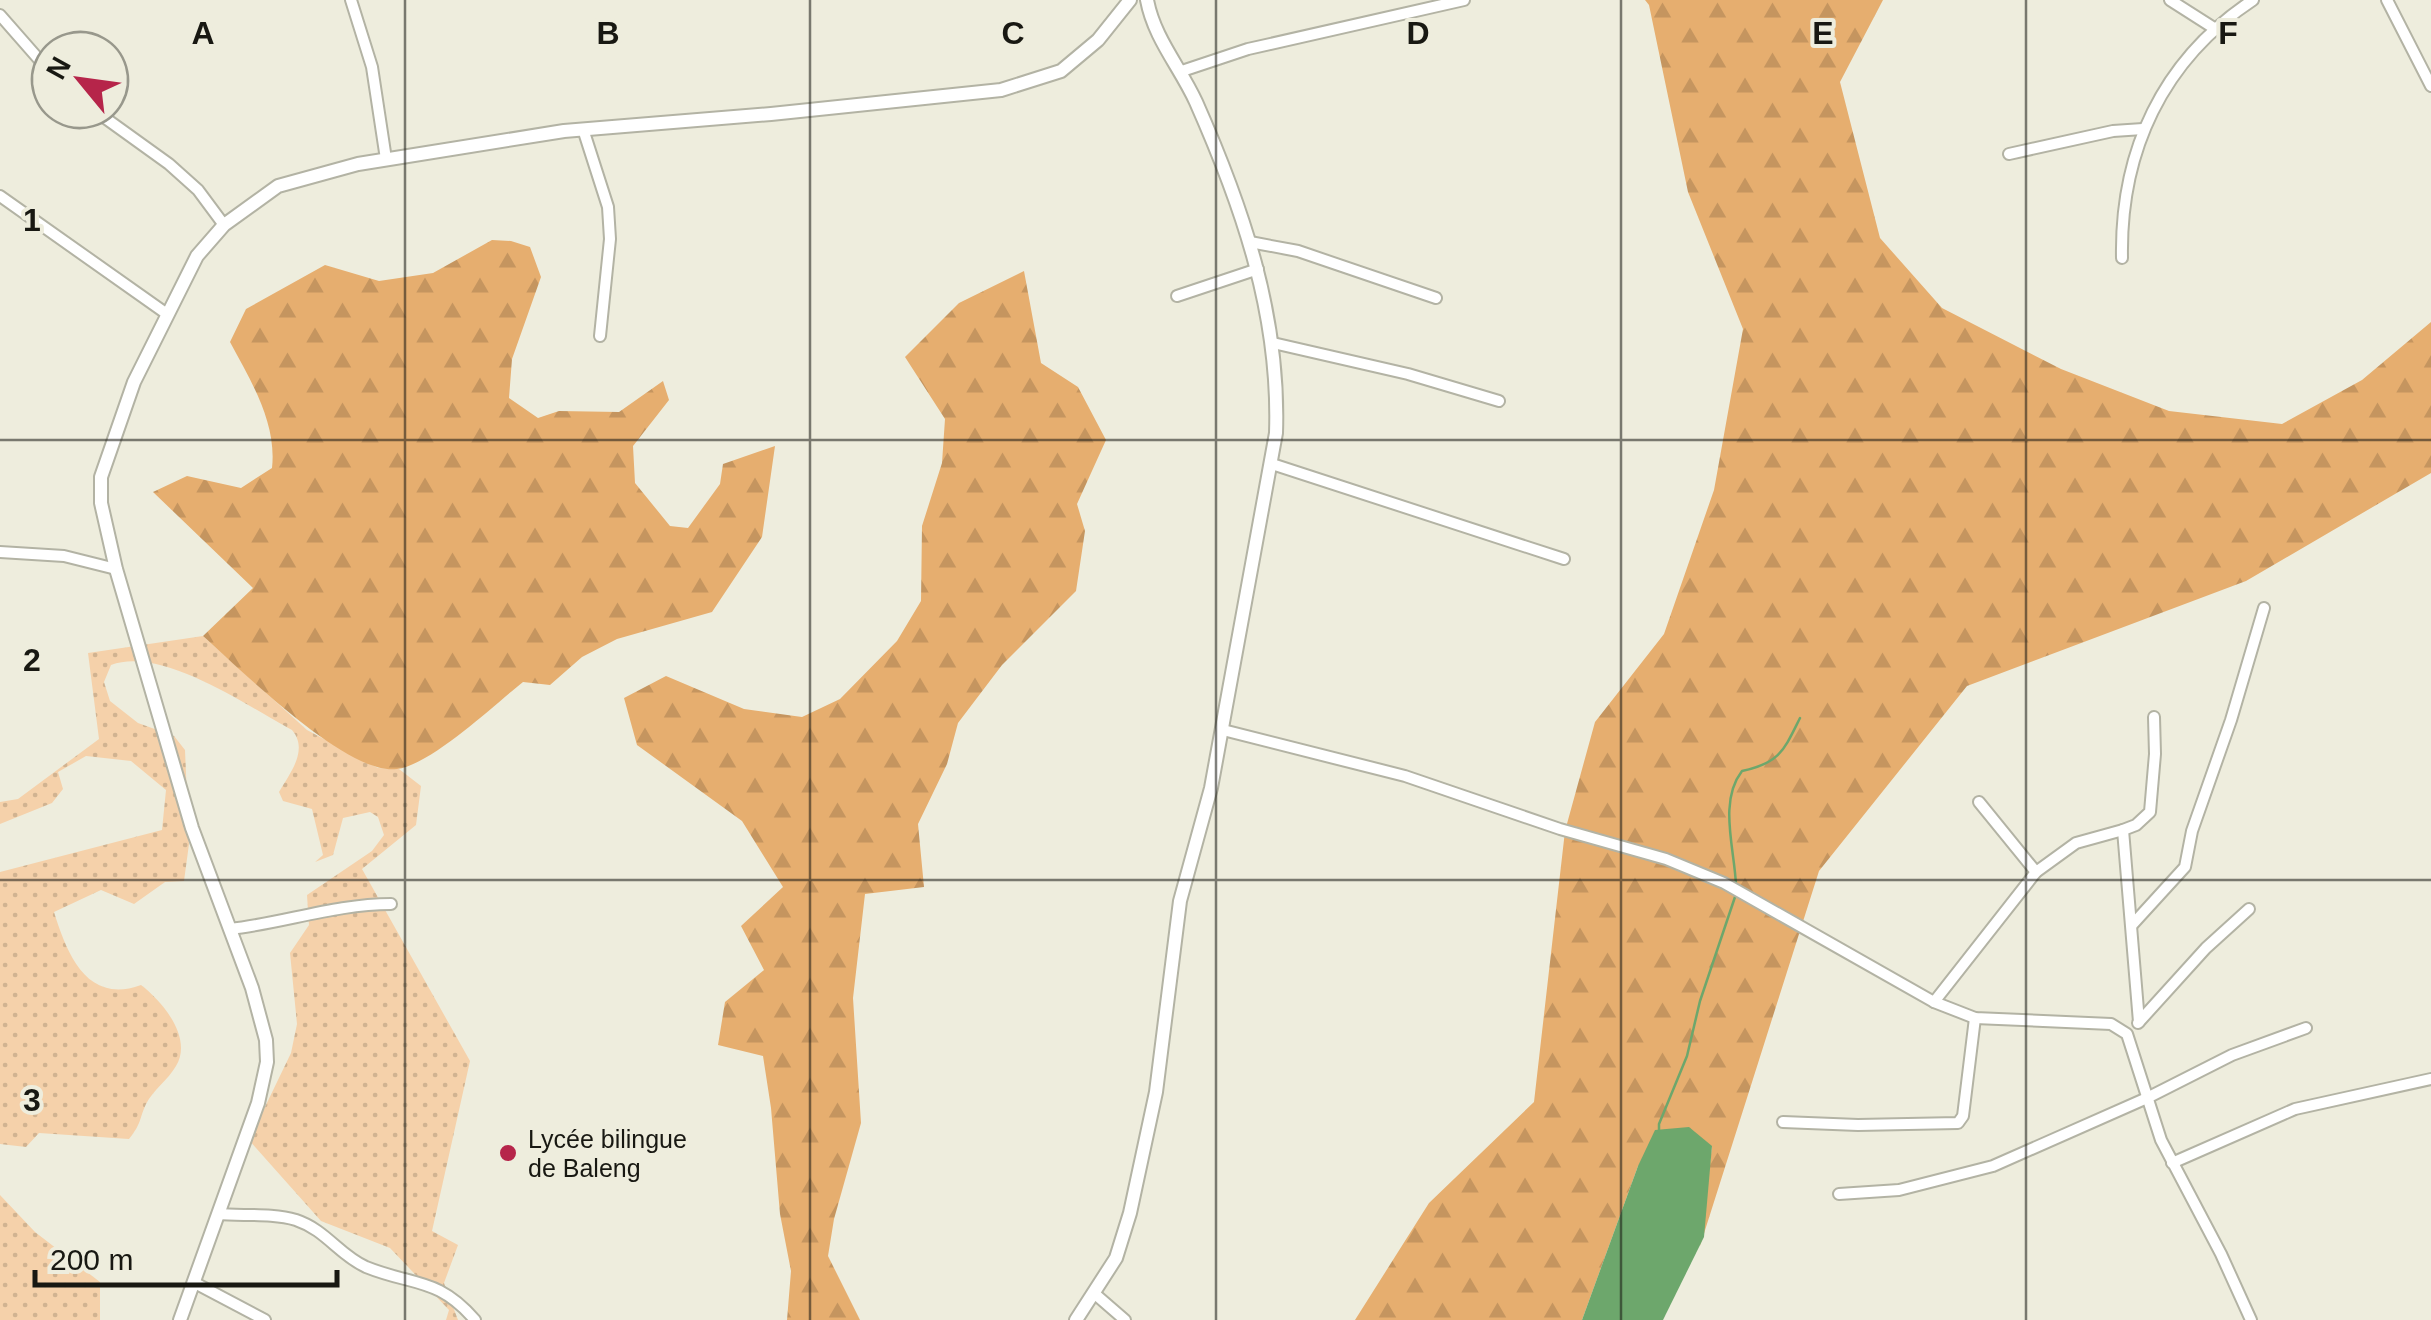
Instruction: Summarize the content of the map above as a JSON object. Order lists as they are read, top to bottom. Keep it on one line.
{"places":["Lycée bilingue de Baleng"],"scale_bar":"200 m","north":"top left","grid":{"columns":["A","B","C","D","E","F"],"rows":["1","2","3"]}}
